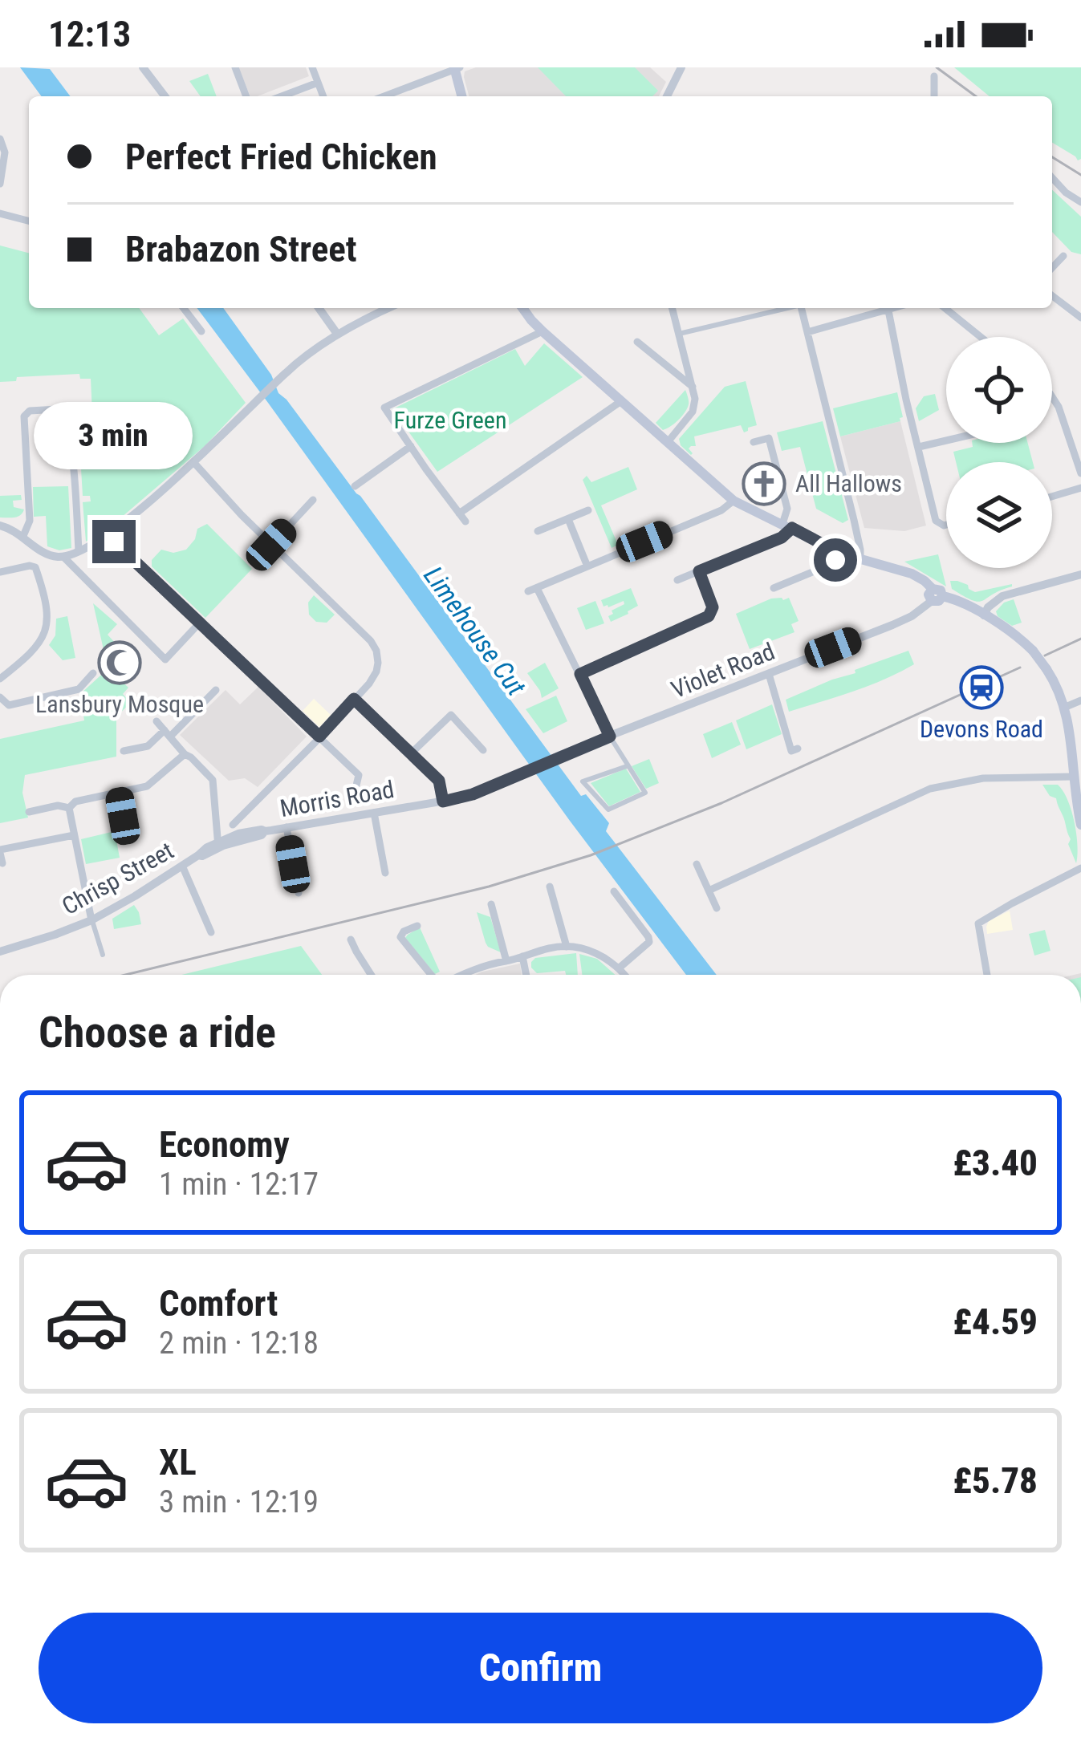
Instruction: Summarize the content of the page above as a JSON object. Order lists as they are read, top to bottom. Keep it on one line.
{"streets":{"street":["Violet Road","Morris Road","Chrisp Street"]},"crossings":[["Violet Road","Morris Road"],["Morris Road","Chrisp Street"]],"water":["Limehouse Cut"],"parks":["Furze Green"],"places":{"church":["All Hallows"],"mosque":["Lansbury Mosque"],"station":["Devons Road"]},"page":{"status":"12:13","banner":["Perfect Fried Chicken","Brabazon Street"],"bubble":"3 min","heading":"Choose a ride","list":[{"name":"Economy","note":"1 min · 12:17","value":"£3.40"},{"name":"Comfort","note":"2 min · 12:18","value":"£4.59"},{"name":"XL","note":"3 min · 12:19","value":"£5.78"}],"buttons":"Confirm"}}
